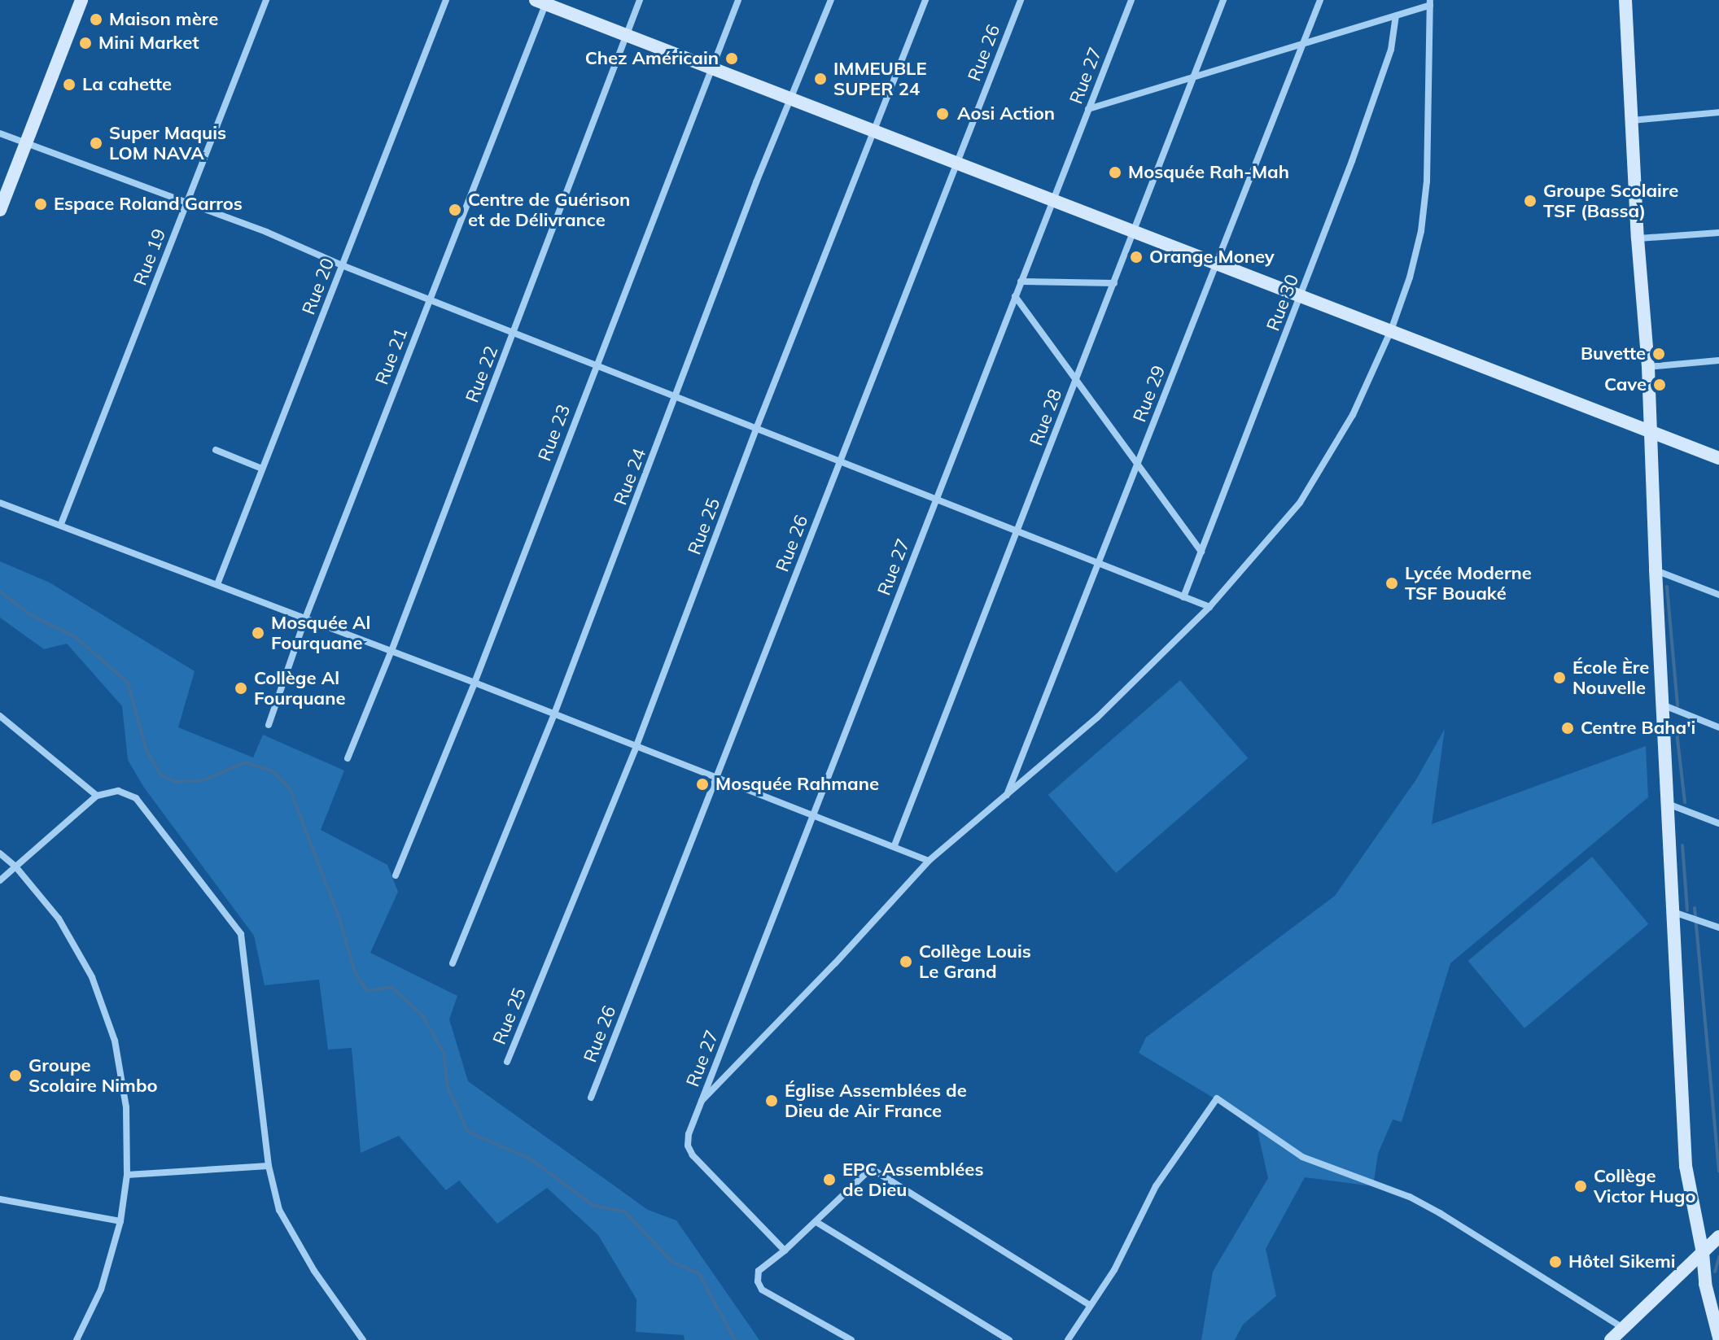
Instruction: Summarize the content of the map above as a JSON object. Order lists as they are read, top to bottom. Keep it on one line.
{"streets":{"street":["Rue 26","Rue 27","Rue 19","Rue 20","Rue 30","Rue 21","Rue 22","Rue 29","Rue 28","Rue 23","Rue 24","Rue 25"]},"places":["Maison mère","Mini Market","Chez Américain","IMMEUBLE SUPER 24","La cahette","Aosi Action","Super Maquis LOM NAVA","Mosquée Rah-Mah","Groupe Scolaire TSF (Bassa)","Espace Roland Garros","Centre de Guérison et de Délivrance","Orange Money","Buvette","Cave","Lycée Moderne TSF Bouaké","Mosquée Al Fourquane","École Ère Nouvelle","Collège Al Fourquane","Centre Baha'i","Mosquée Rahmane","Collège Louis Le Grand","Groupe Scolaire Nimbo","Église Assemblées de Dieu de Air France","EPC Assemblées de Dieu","Collège Victor Hugo","Hôtel Sikemi"]}
